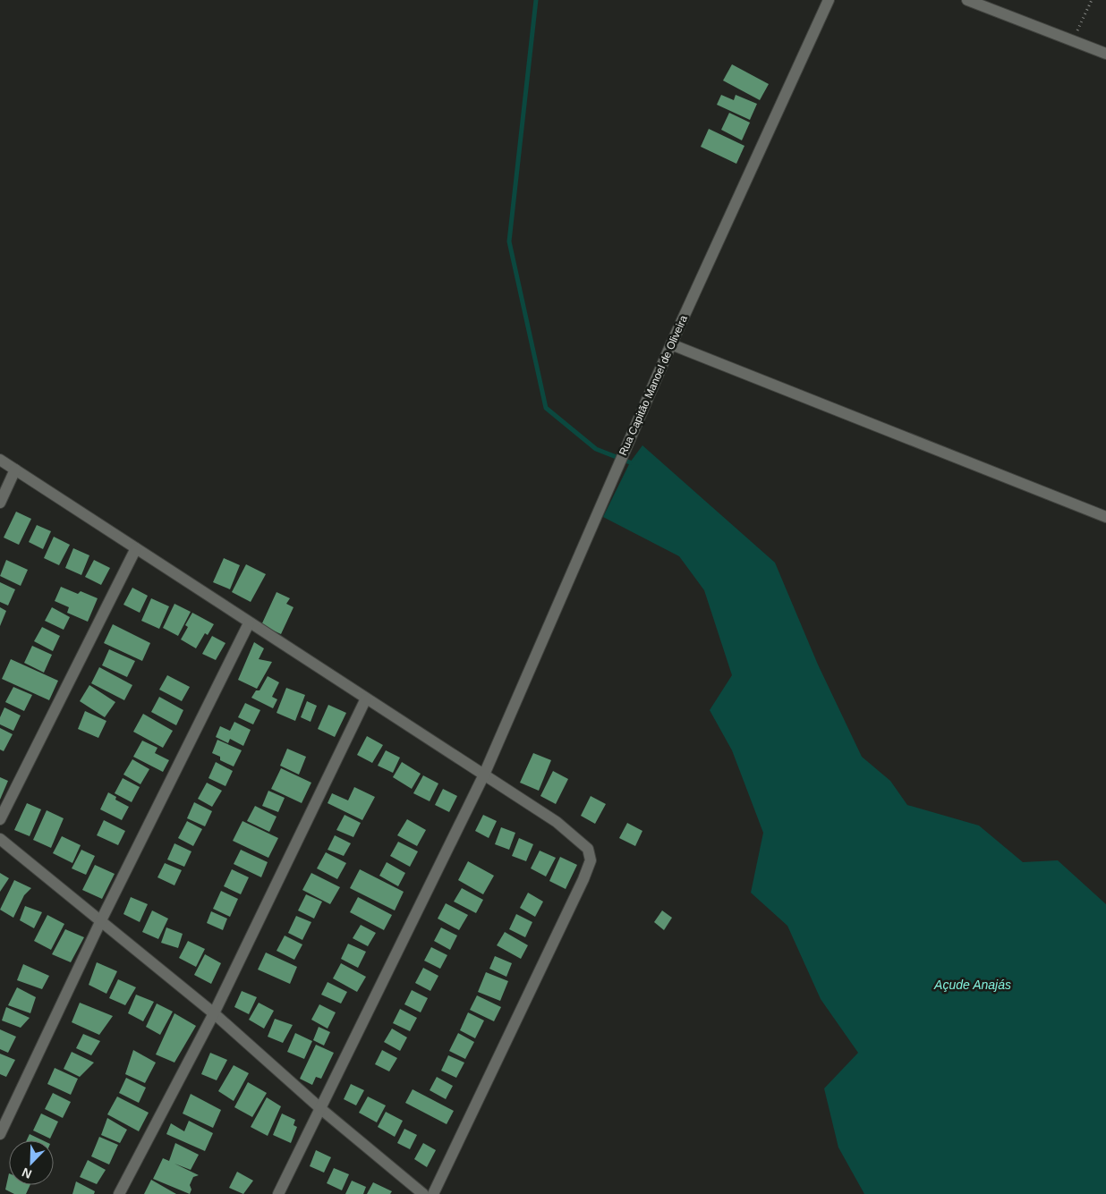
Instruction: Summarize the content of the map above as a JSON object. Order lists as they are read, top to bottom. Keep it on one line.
{"streets":{"street":["Rua Capitão Manoel de Oliveira"]},"water":["Açude Anajás"],"north":"bottom left"}
